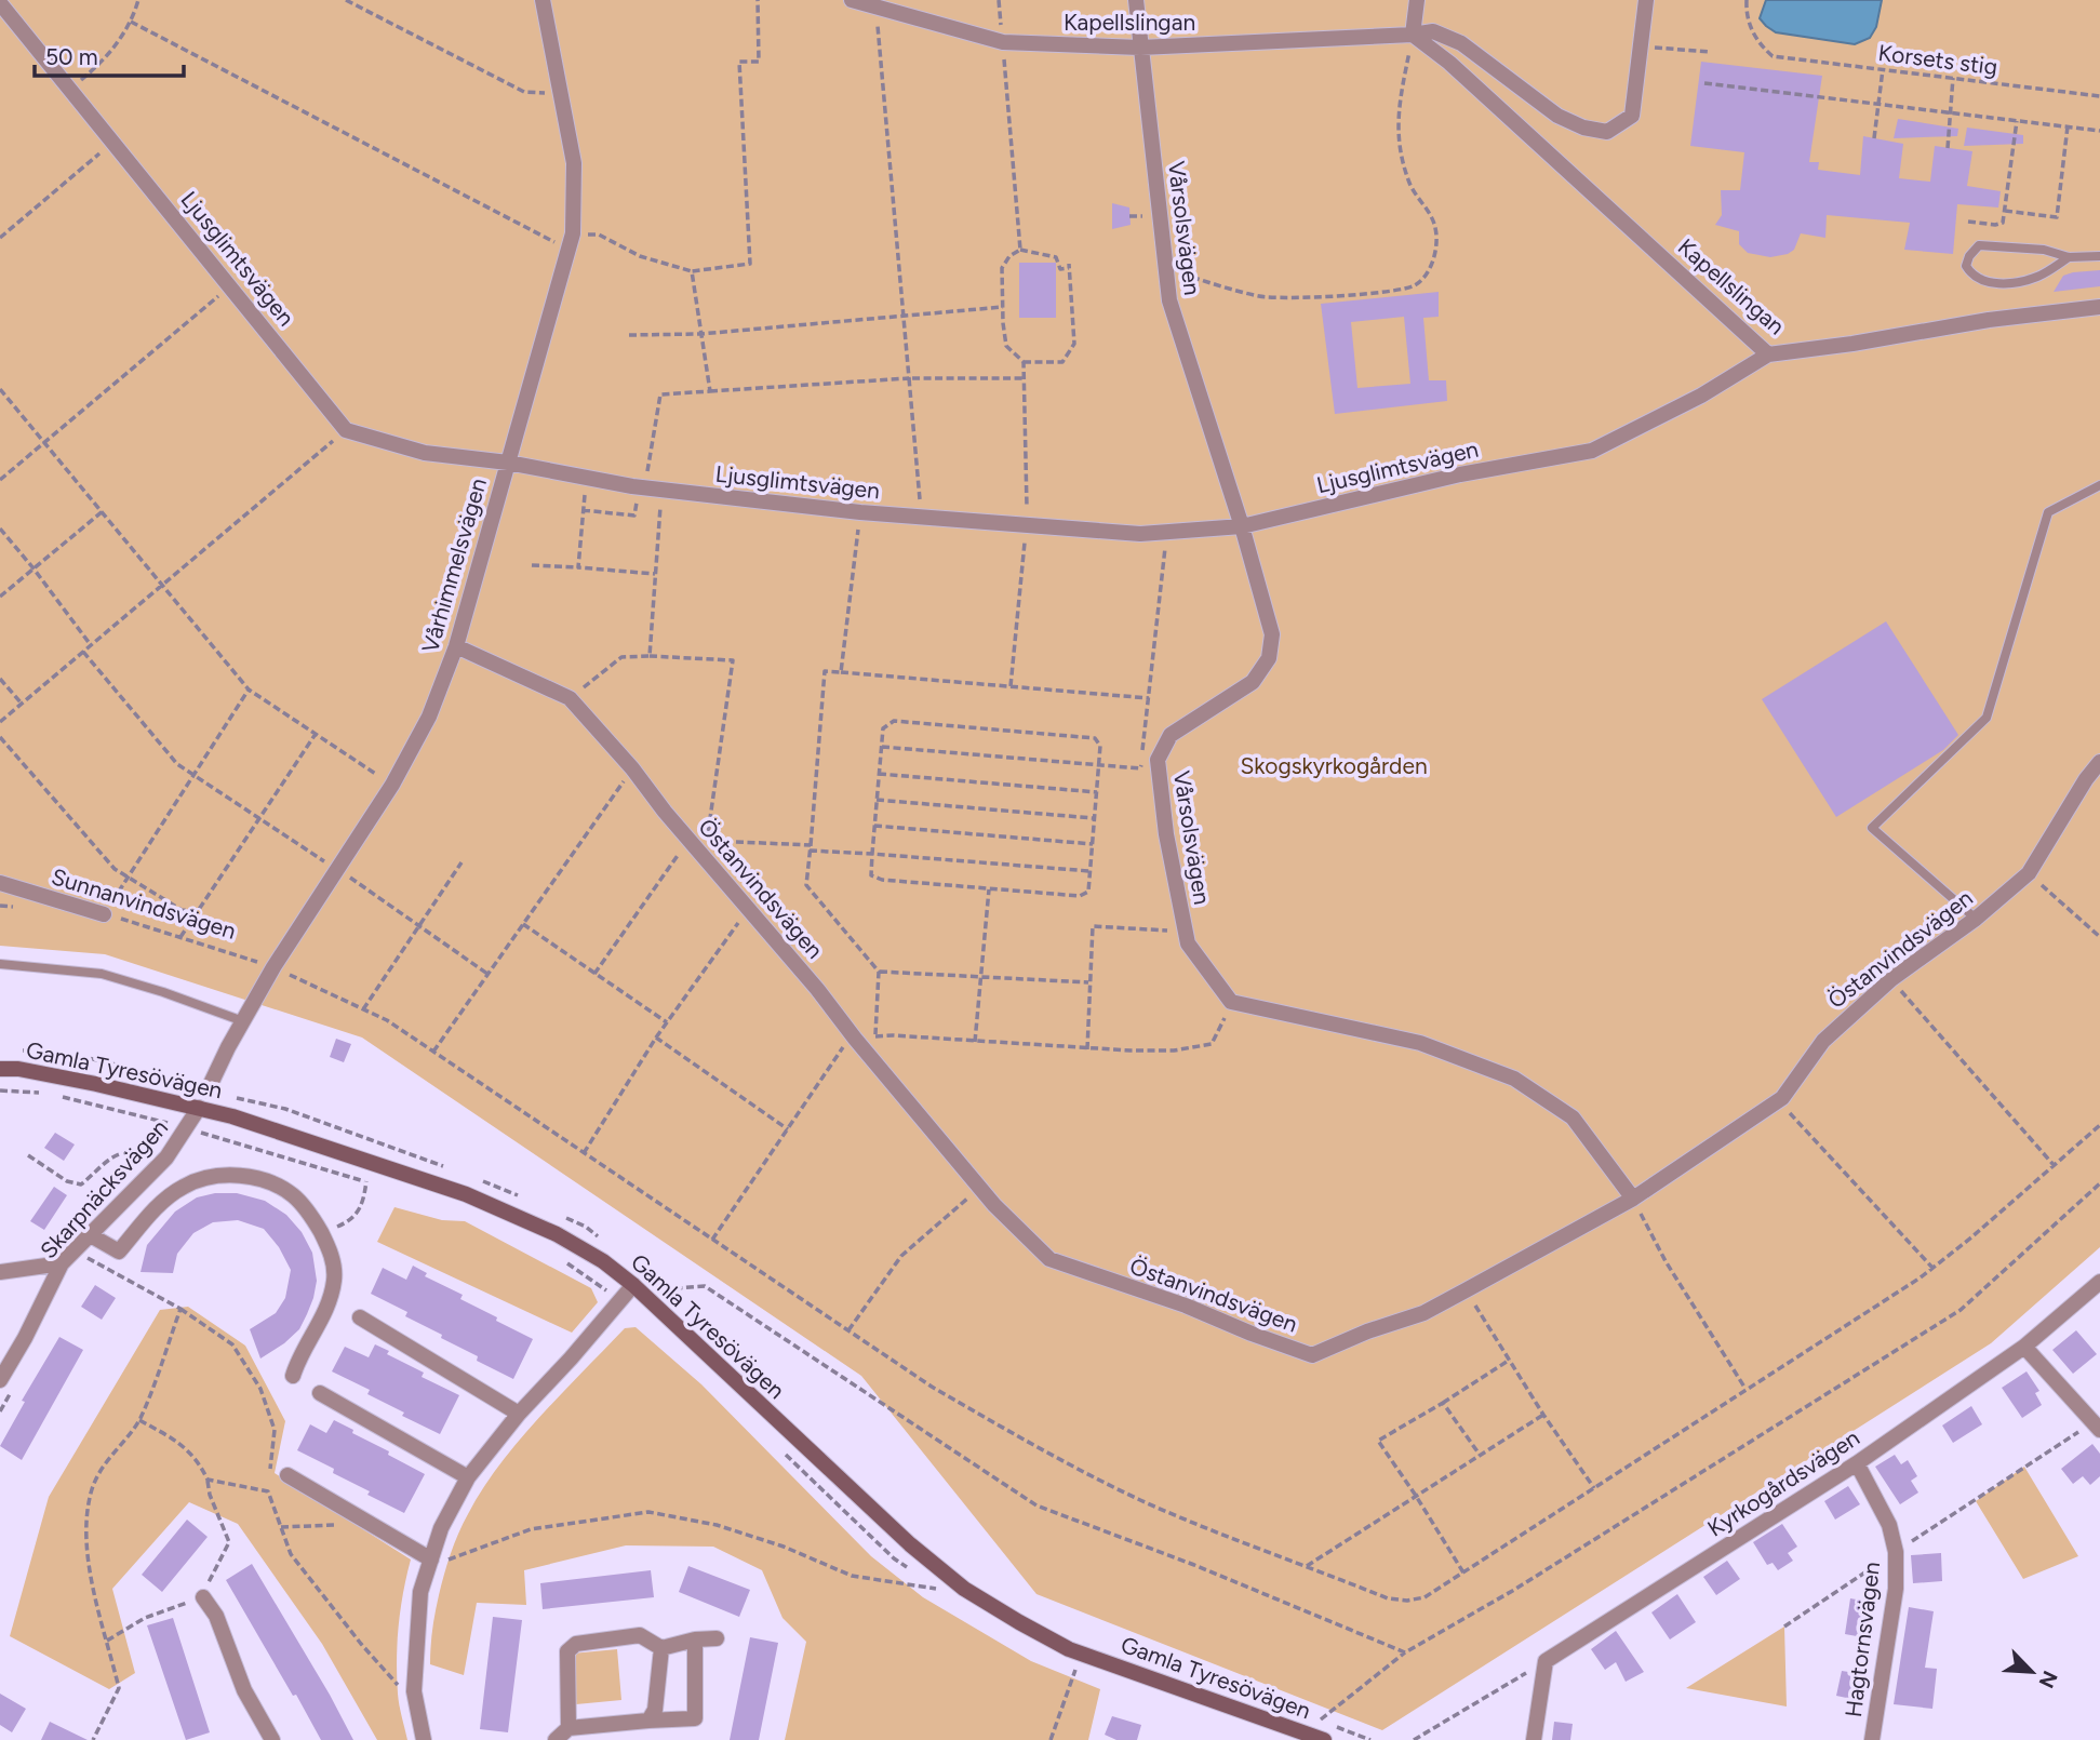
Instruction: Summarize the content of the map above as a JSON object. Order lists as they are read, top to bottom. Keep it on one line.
{"streets":{"street":["Kapellslingan","Vårsolsvägen","Ljusglimtsvägen","Vårhimmelsvägen","Östanvindsvägen","Sunnanvindsvägen","Gamla Tyresövägen","Skarpnäcksvägen","Kyrkogårdsvägen","Hagtornsvägen"],"path":["Korsets stig"]},"crossings":[["Kapellslingan","Vårsolsvägen"],["Kapellslingan","Ljusglimtsvägen"],["Vårsolsvägen","Ljusglimtsvägen"],["Ljusglimtsvägen","Vårhimmelsvägen"],["Vårhimmelsvägen","Östanvindsvägen"],["Vårhimmelsvägen","Sunnanvindsvägen"],["Gamla Tyresövägen","Skarpnäcksvägen"],["Kyrkogårdsvägen","Hagtornsvägen"]],"parks":["Skogskyrkogården"],"scale_bar":"50 m","north":"bottom right"}
